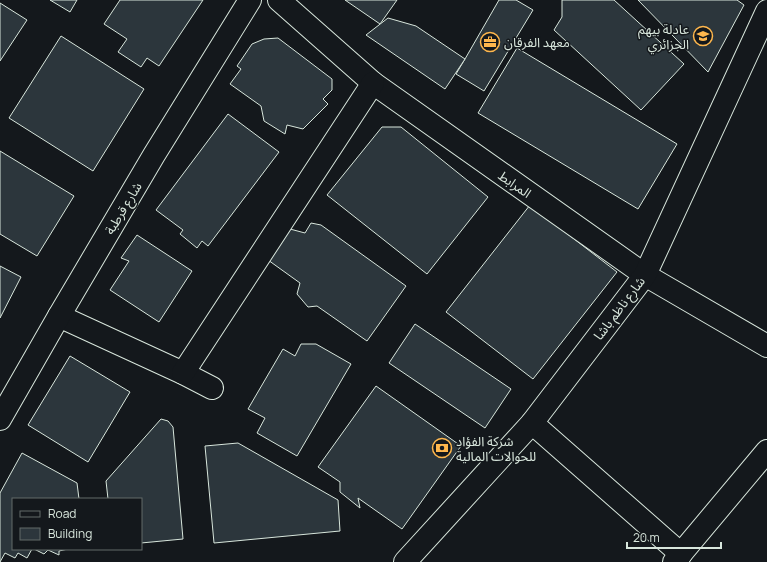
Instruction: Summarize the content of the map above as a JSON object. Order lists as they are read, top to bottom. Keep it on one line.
{"streets":{"street":["المرابط","شارع قرطبة","شارع ناظم باشا"]},"crossings":[["المرابط","شارع ناظم باشا"]],"places":{"school or university":["عادلة بيهم الجزائري"],"office":["معهد الفرقان"],"bank":["شركة الفؤاد للحوالات المالية"]},"legend":["Road","Building"],"scale_bar":"20 m"}
